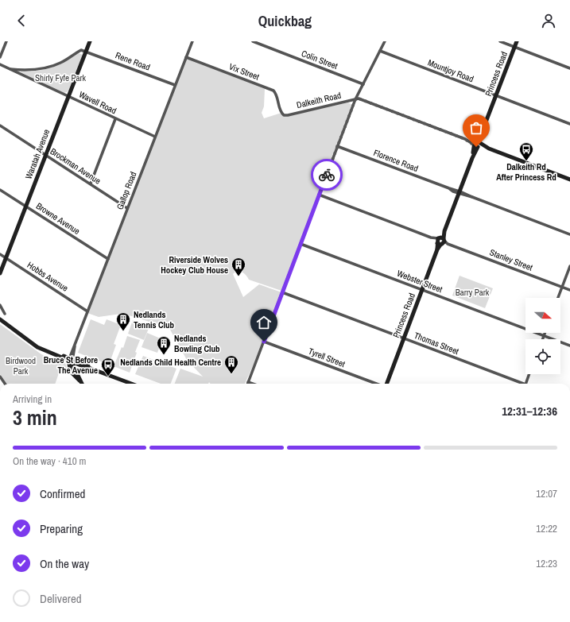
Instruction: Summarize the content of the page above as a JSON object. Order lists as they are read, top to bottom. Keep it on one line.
{"streets":{"street":["Colin Street","Rene Road","Mountjoy Road","Vix Street","Princess Road","Dalkeith Road","Wavell Road","Waratah Avenue","Florence Road","Brockman Avenue","Gallop Road","Browne Avenue","Stanley Street","Hobbs Avenue","Webster Street","Thomas Street","Tyrell Street"]},"crossings":[["Rene Road","Waratah Avenue"],["Rene Road","Gallop Road"],["Mountjoy Road","Princess Road"],["Vix Street","Dalkeith Road"],["Vix Street","Gallop Road"],["Princess Road","Dalkeith Road"],["Princess Road","Florence Road"],["Princess Road","Stanley Street"],["Princess Road","Webster Street"],["Princess Road","Thomas Street"],["Wavell Road","Waratah Avenue"],["Wavell Road","Gallop Road"],["Waratah Avenue","Brockman Avenue"],["Waratah Avenue","Browne Avenue"],["Waratah Avenue","Hobbs Avenue"],["Brockman Avenue","Gallop Road"],["Gallop Road","Browne Avenue"],["Gallop Road","Hobbs Avenue"]],"parks":["Shirly Fyfe Park","Barry Park","Birdwood Park"],"places":{"bus stop":["Dalkeith Rd After Princess Rd","Bruce St Before The Avenue"],"building":["Riverside Wolves Hockey Club House","Nedlands Tennis Club","Nedlands Bowling Club","Nedlands Child Health Centre"]},"north":"right","page":{"header":"Quickbag","heading":["3 min","Arriving in","12:31–12:36"],"bar":"On the way · 410 m","list":[["Confirmed","12:07"],["Preparing","12:22"],["On the way","12:23"],"Delivered"]}}
